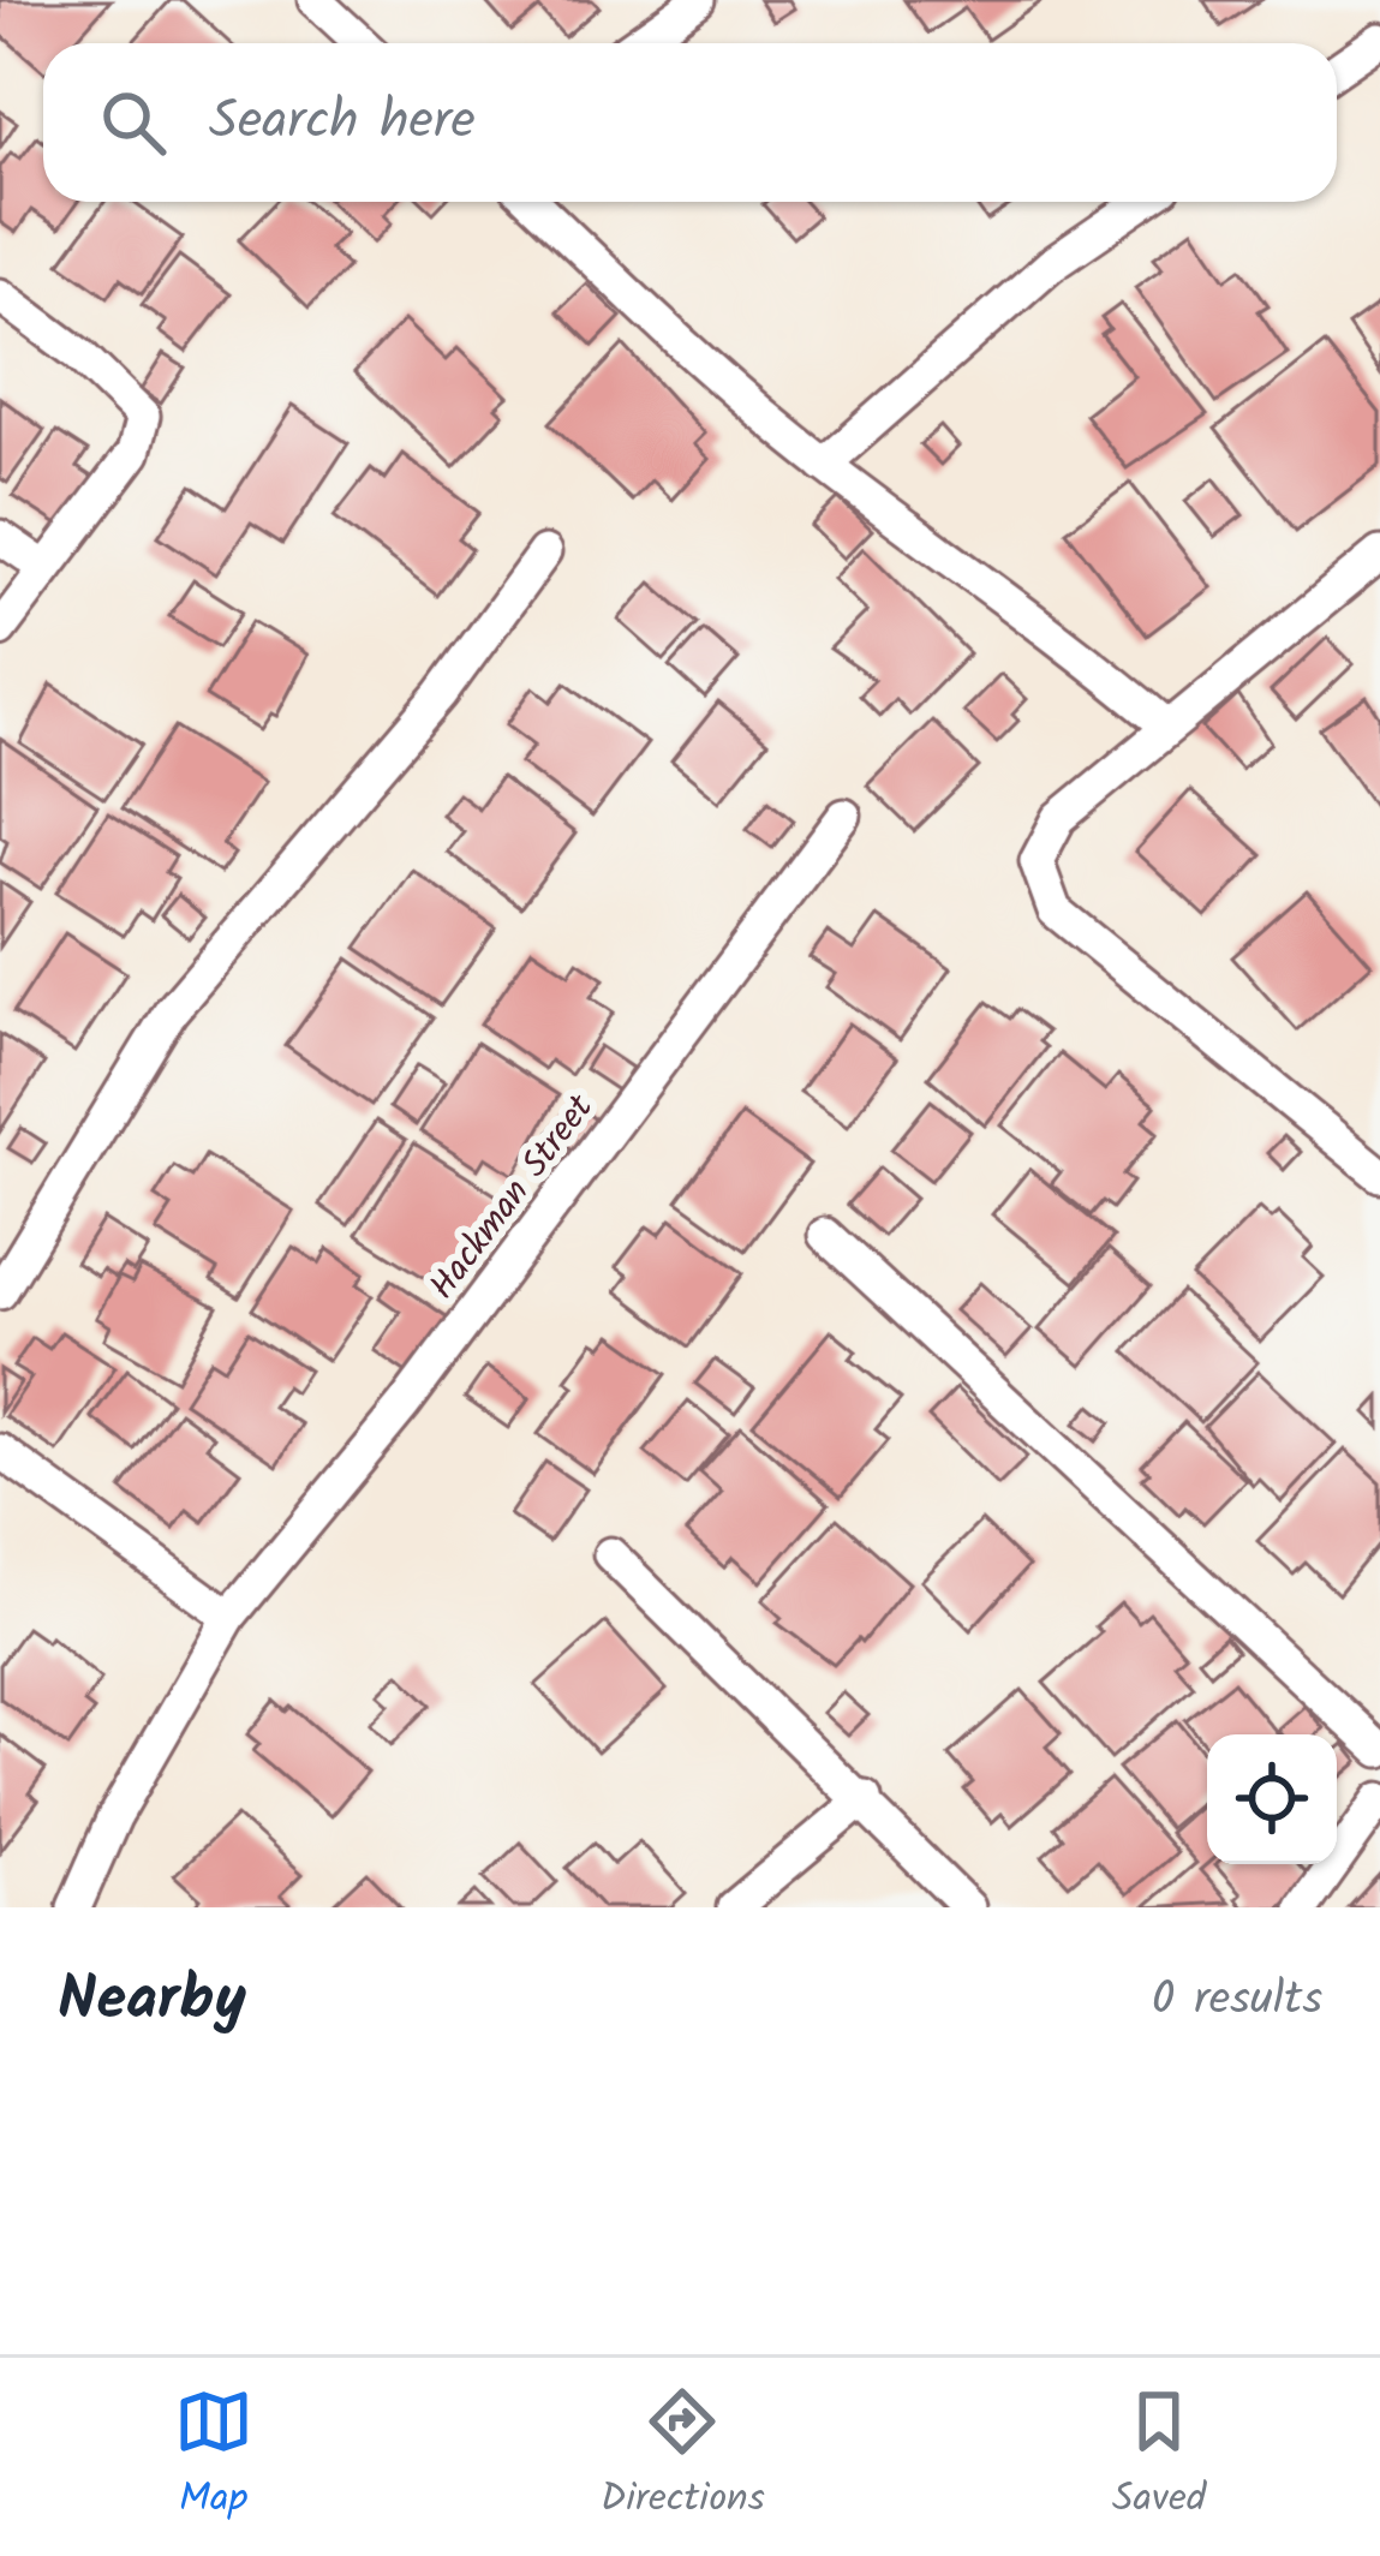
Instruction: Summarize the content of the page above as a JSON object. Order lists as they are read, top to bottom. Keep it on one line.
{"streets":{"street":["Hackman Street"]},"page":{"search":"Search here","heading":["Nearby","0 results"],"nav":["Map","Directions","Saved"]}}
